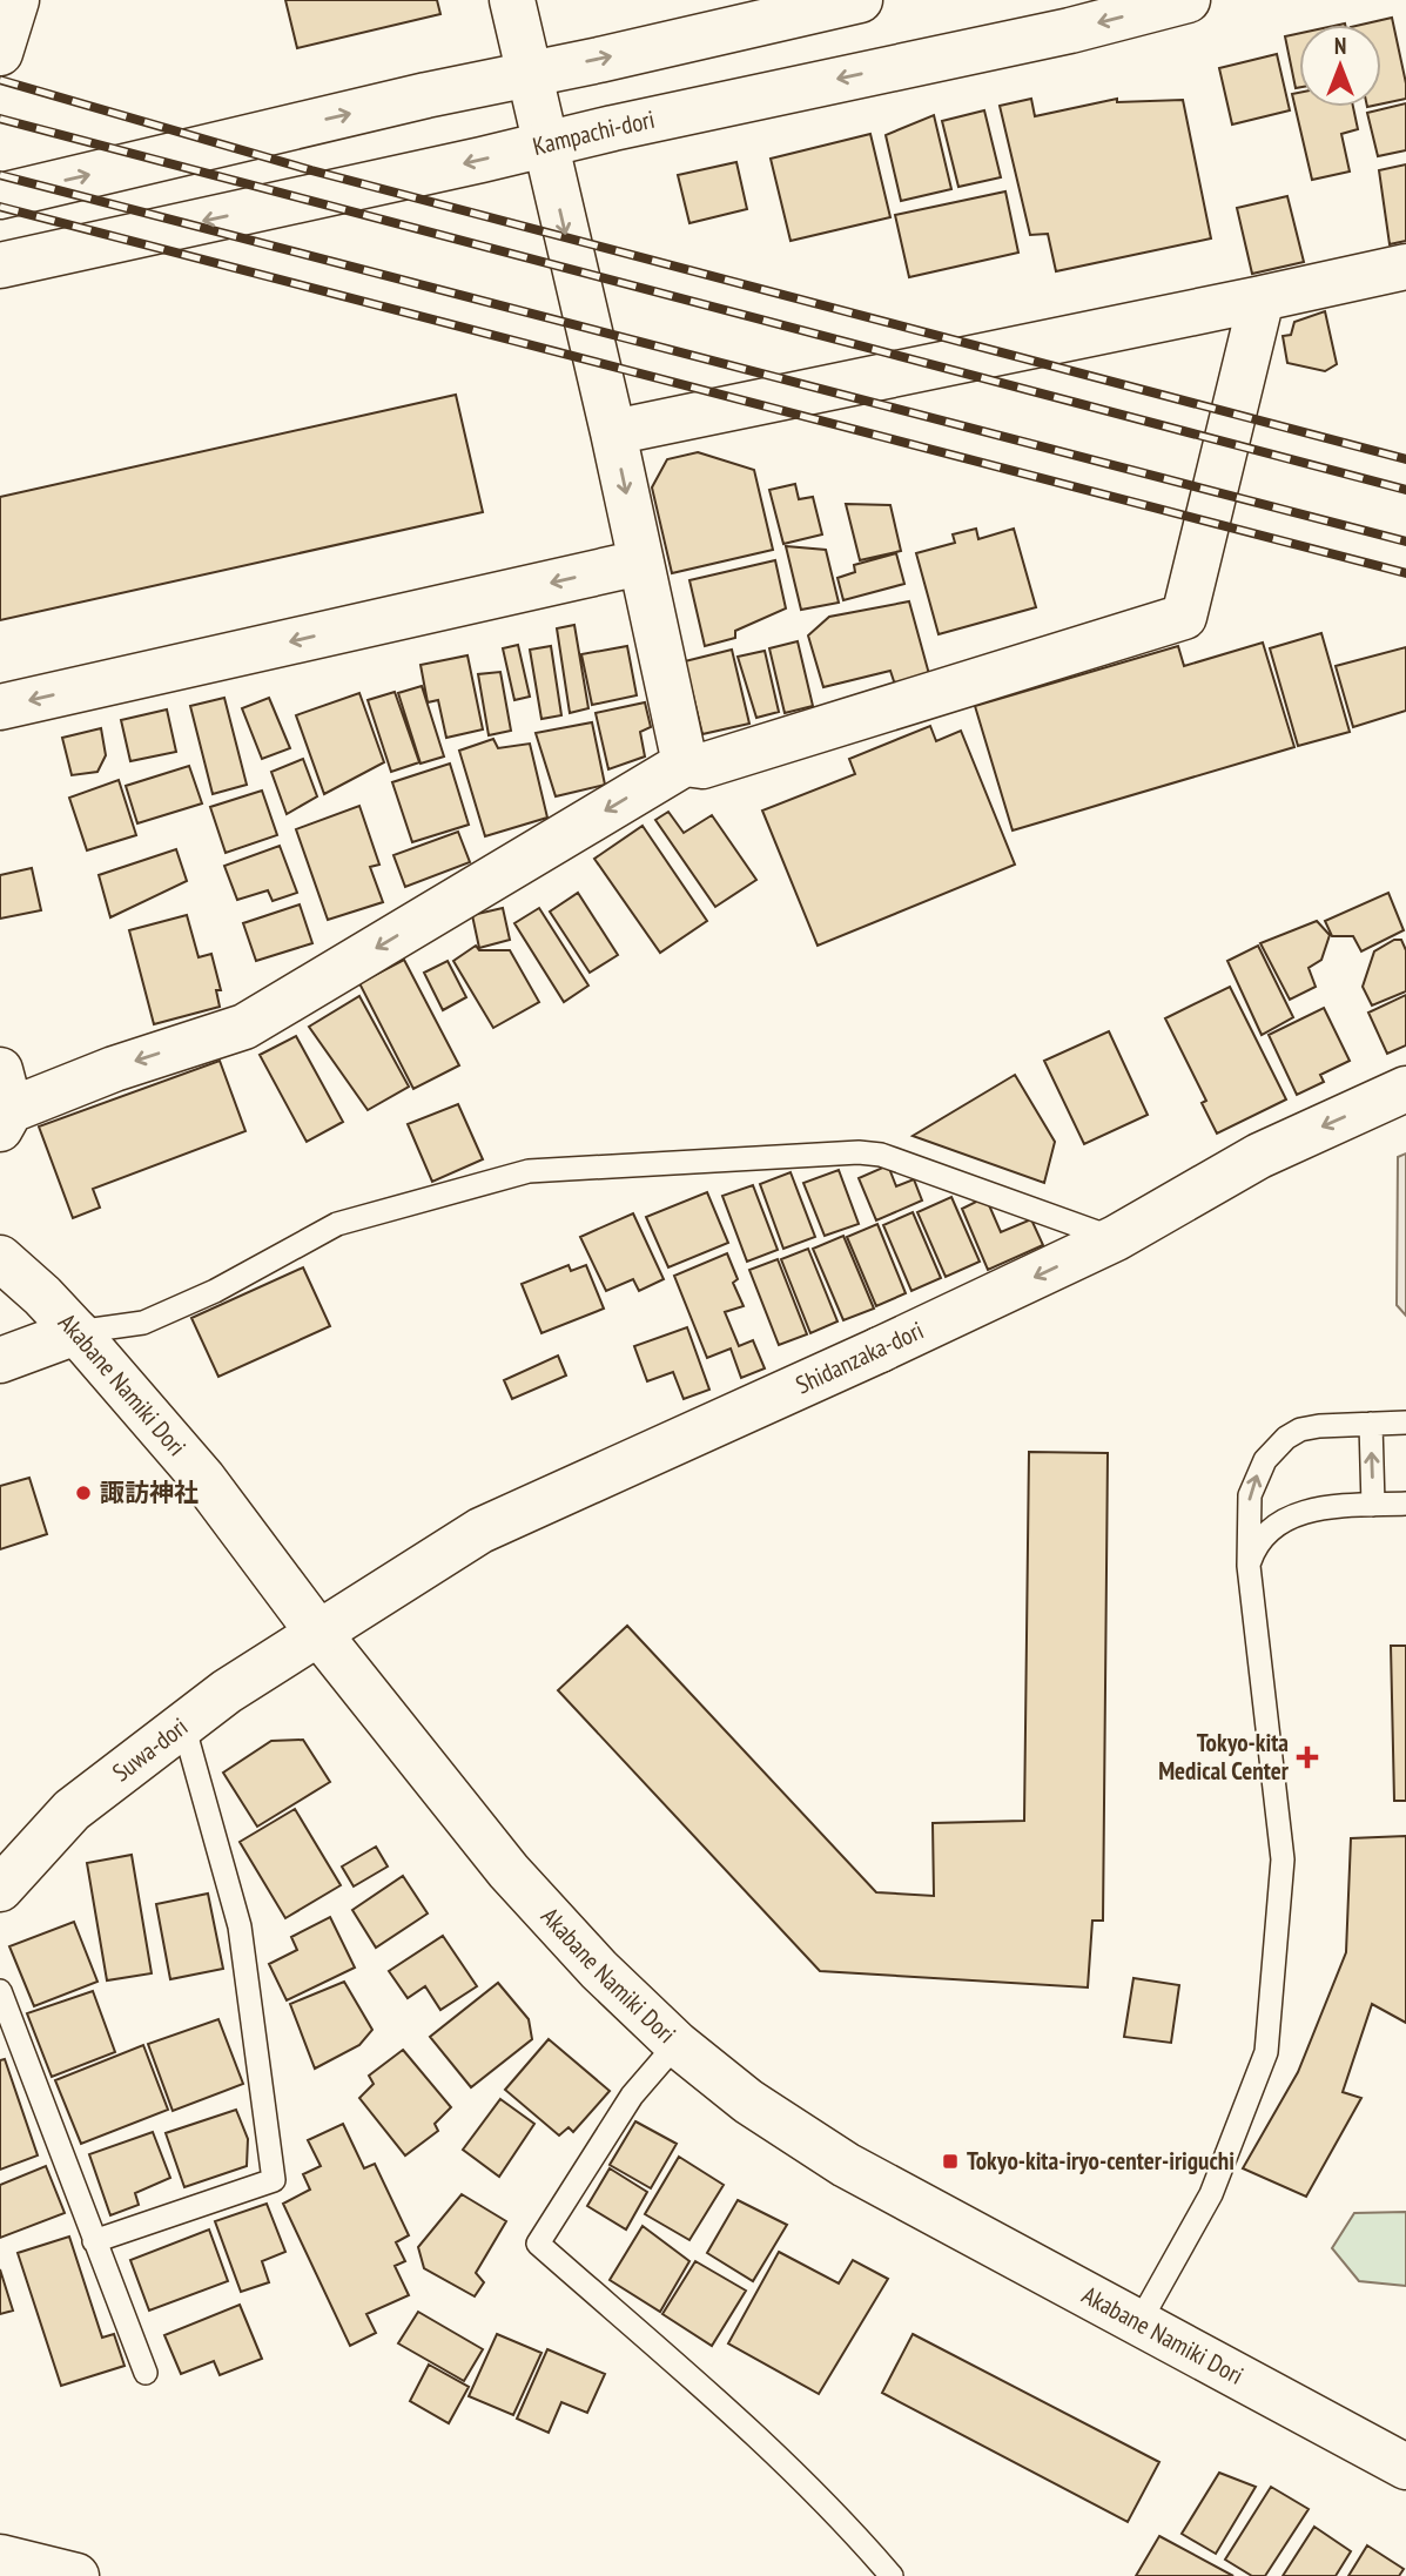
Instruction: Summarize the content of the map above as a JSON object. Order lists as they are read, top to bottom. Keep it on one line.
{"streets":{"street":["Kampachi-dori","Shidanzaka-dori","Akabane Namiki Dori","Suwa-dori"]},"crossings":[["Shidanzaka-dori","Akabane Namiki Dori"],["Shidanzaka-dori","Suwa-dori"],["Akabane Namiki Dori","Suwa-dori"]],"one_way":["Shidanzaka-dori"],"places":{"other":["諏訪神社"],"health":["Tokyo-kita Medical Center"],"transit":["Tokyo-kita-iryo-center-iriguchi"]},"north":"top"}
